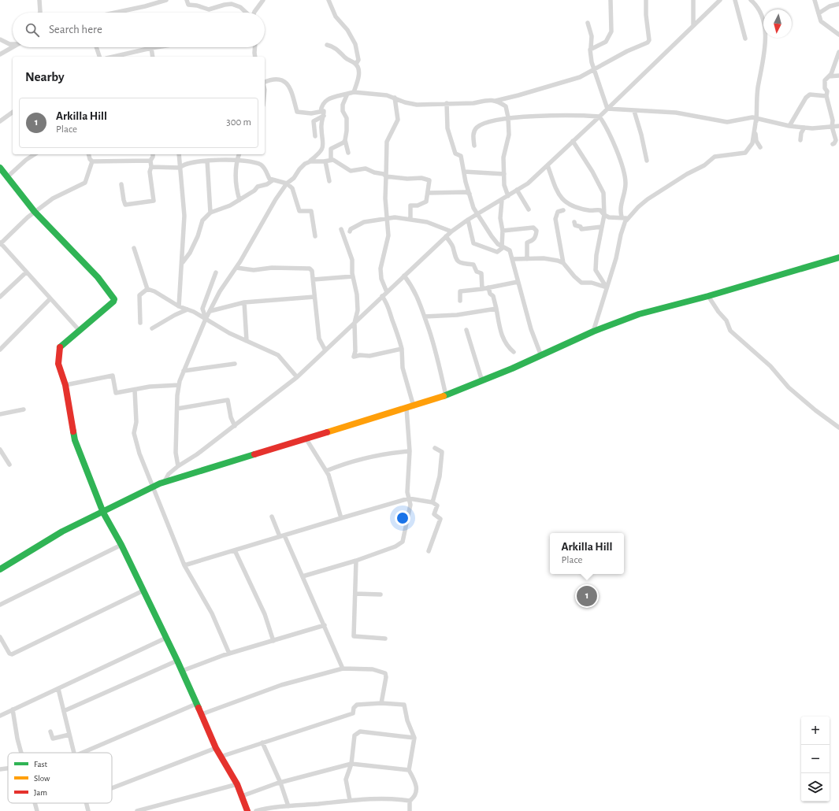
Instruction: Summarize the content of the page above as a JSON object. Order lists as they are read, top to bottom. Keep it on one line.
{"legend":["Fast","Slow","Jam"],"north":"bottom","page":{"search":"Search here","heading":"Nearby","list":[{"mark":"1","name":"Arkilla Hill","note":"Place","value":"300 m"}],"popup":["Arkilla Hill","Place"],"pins":"1","map_buttons":["+","−"]}}
